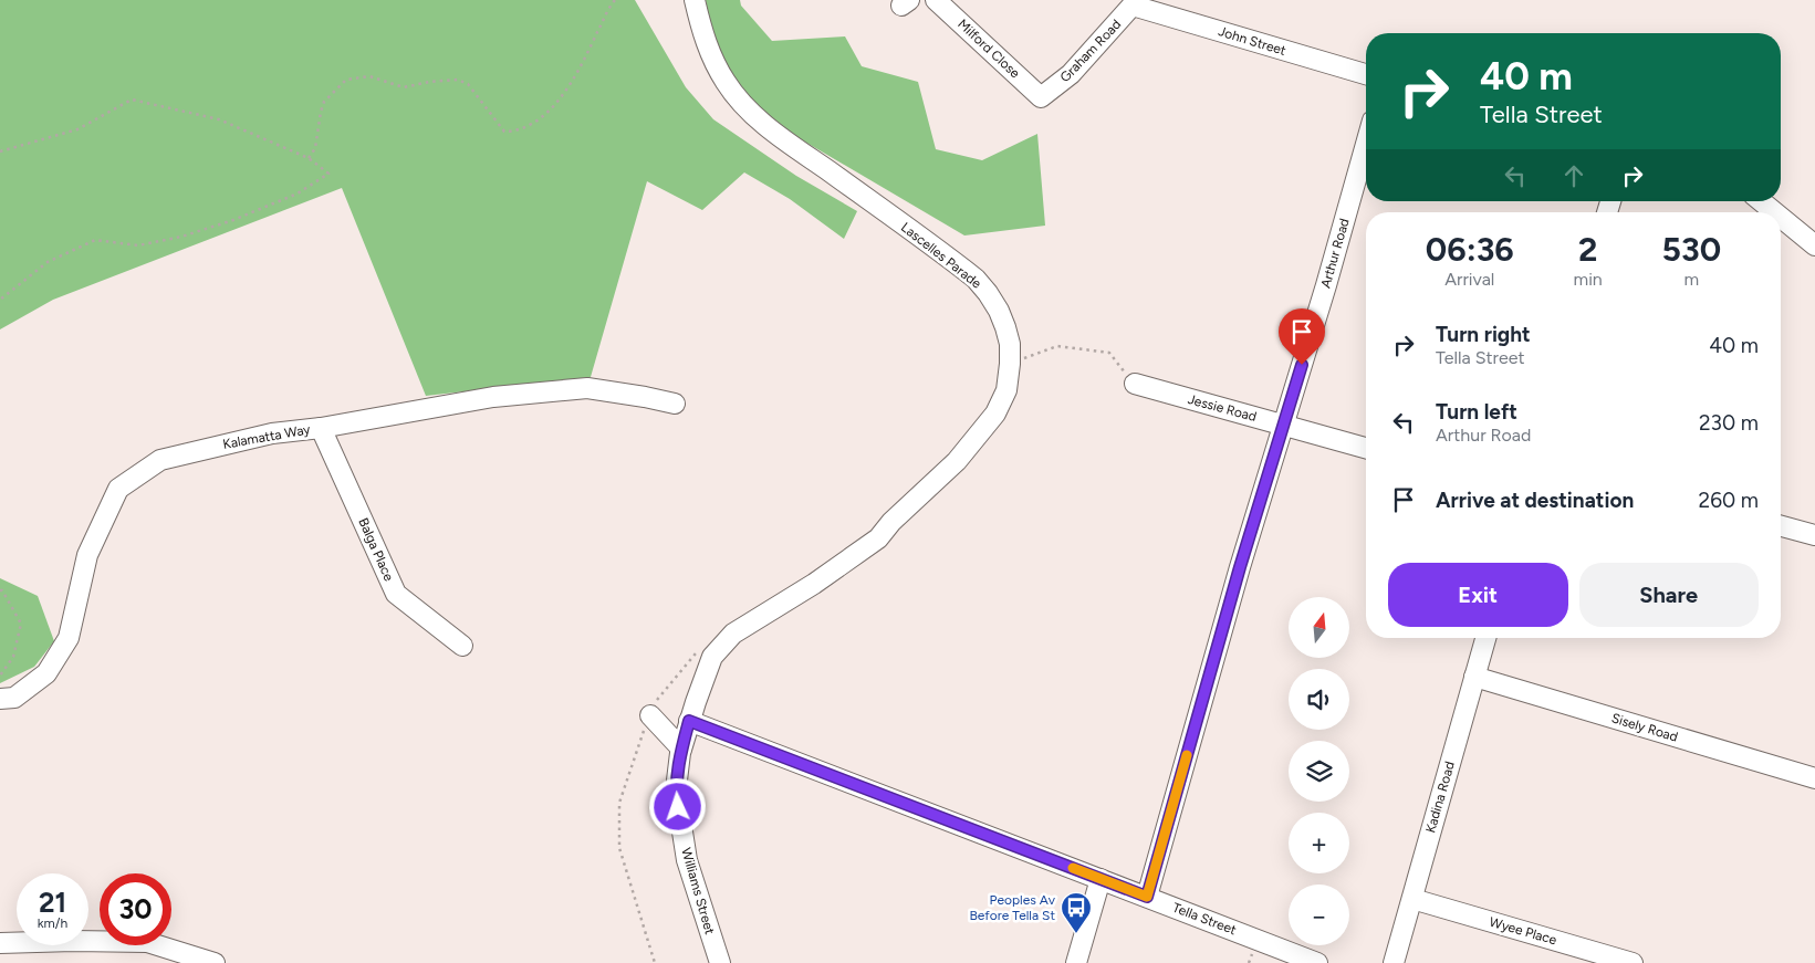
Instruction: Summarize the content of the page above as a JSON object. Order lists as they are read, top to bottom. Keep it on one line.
{"streets":{"street":["John Street","Milford Close","Graham Road","Arthur Road","Lascelles Parade","Jessie Road","Kalamatta Way","Balga Place","Sisely Road","Kadina Road","Williams Street","Tella Street","Wyee Place"]},"crossings":[["John Street","Graham Road"],["Milford Close","Graham Road"],["Arthur Road","Jessie Road"],["Arthur Road","Tella Street"],["Lascelles Parade","Williams Street"],["Lascelles Parade","Tella Street"],["Kalamatta Way","Balga Place"],["Sisely Road","Kadina Road"],["Kadina Road","Wyee Place"],["Williams Street","Tella Street"]],"places":{"bus stop":["Peoples Av Before Tella St"]},"north":"top","page":{"turn":["40 m","Tella Street"],"eta":["06:36","Arrival","2","min","530","m"],"list":[{"name":"Turn right","note":"Tella Street","value":"40 m"},{"name":"Turn left","note":"Arthur Road","value":"230 m"},{"name":"Arrive at destination","value":"260 m"}],"buttons":["Exit","Share"],"map_buttons":["+","−"],"speed":"21 km/h","limit":"30"}}
